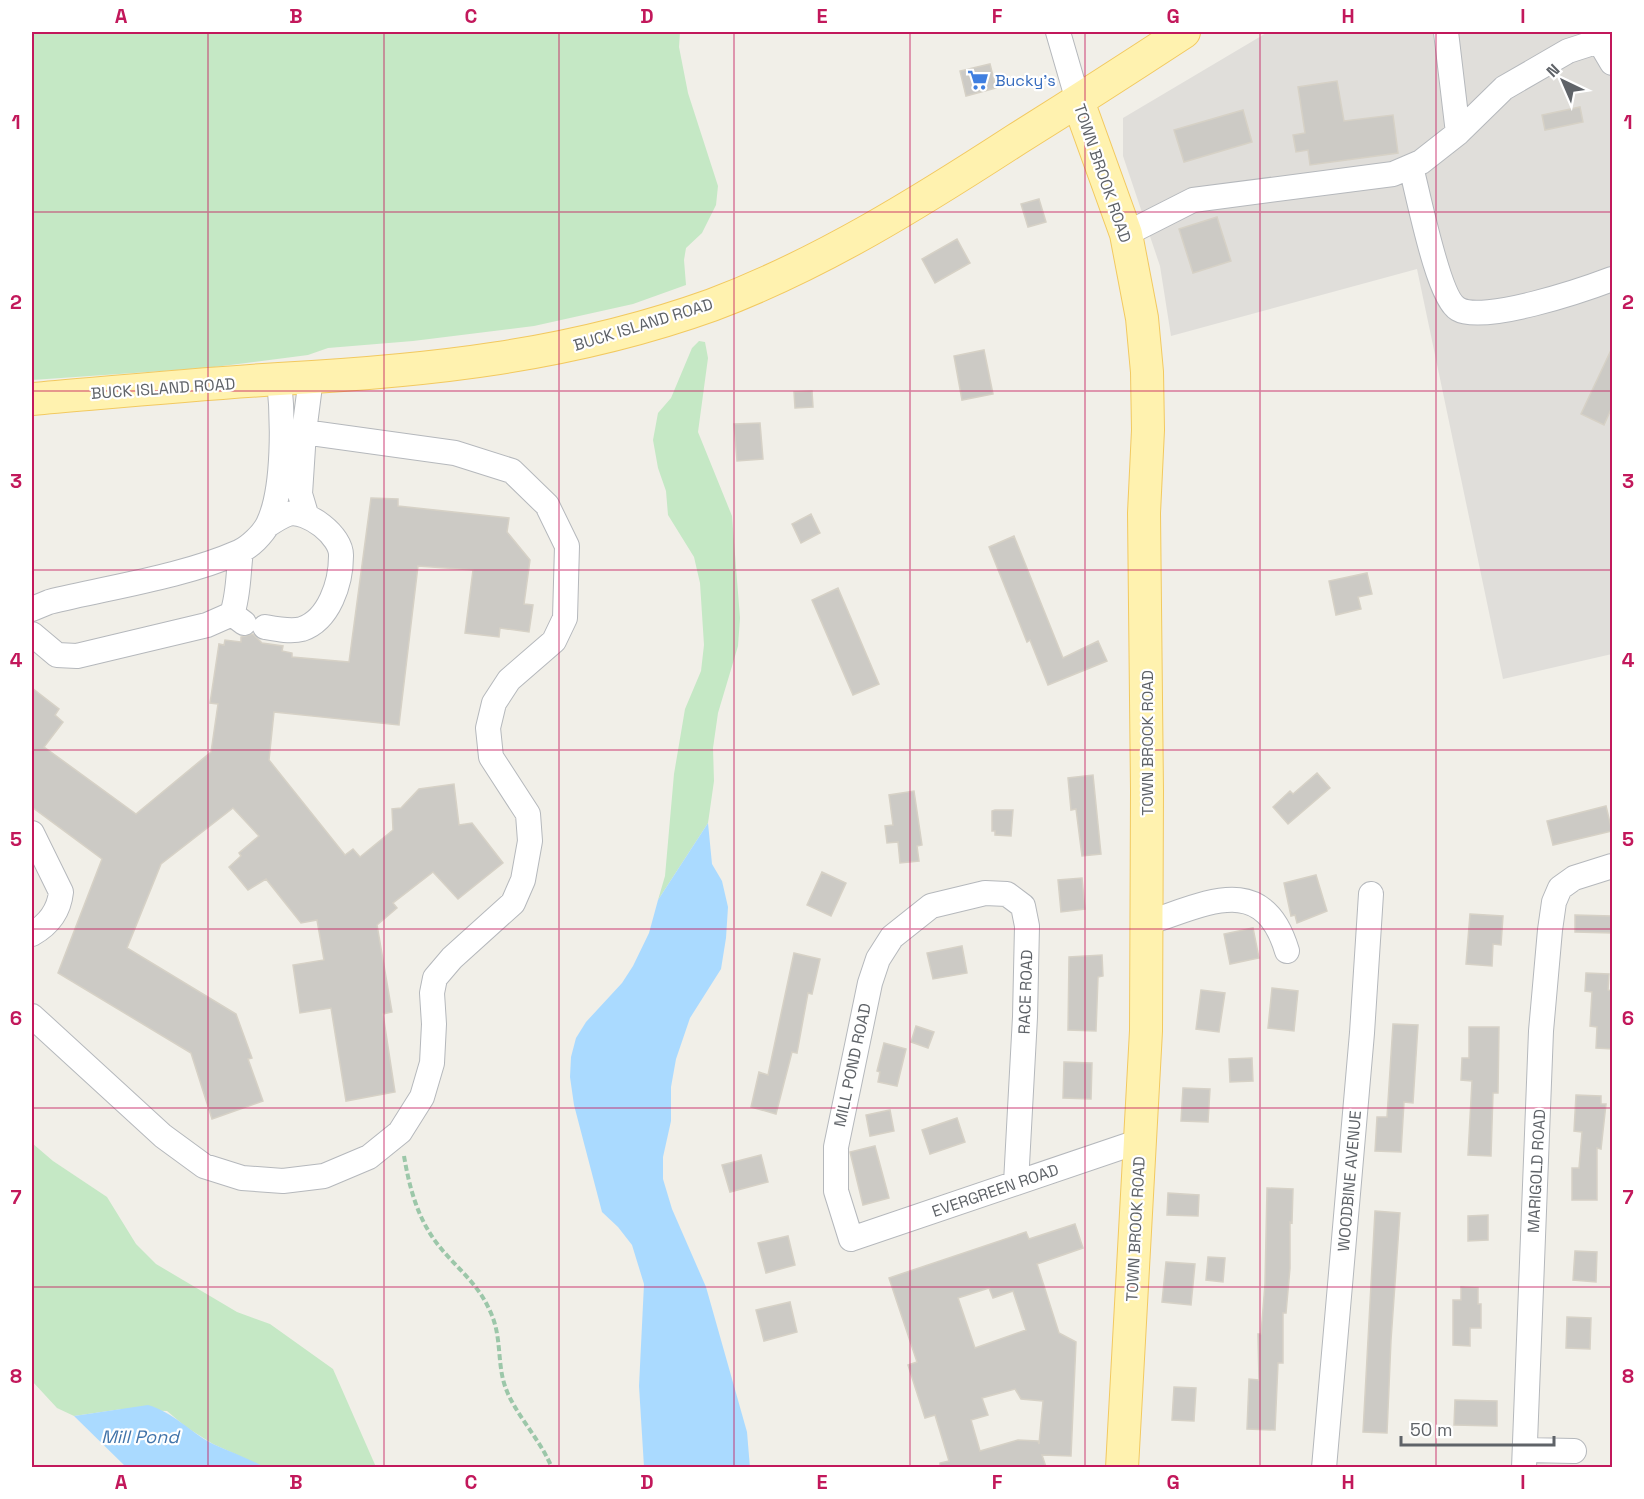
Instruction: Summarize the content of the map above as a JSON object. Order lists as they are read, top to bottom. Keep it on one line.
{"streets":{"main road":["TOWN BROOK ROAD","BUCK ISLAND ROAD"],"street":["RACE ROAD","MILL POND ROAD","MARIGOLD ROAD","WOODBINE AVENUE","EVERGREEN ROAD"]},"crossings":[["TOWN BROOK ROAD","BUCK ISLAND ROAD"],["TOWN BROOK ROAD","EVERGREEN ROAD"],["RACE ROAD","MILL POND ROAD"],["RACE ROAD","EVERGREEN ROAD"],["MILL POND ROAD","EVERGREEN ROAD"]],"water":["Mill Pond"],"places":{"supermarket":["Bucky's"]},"scale_bar":"50 m","north":"top left","grid":{"columns":["A","B","C","D","E","F","G","H","I"],"rows":["1","2","3","4","5","6","7","8"]}}
